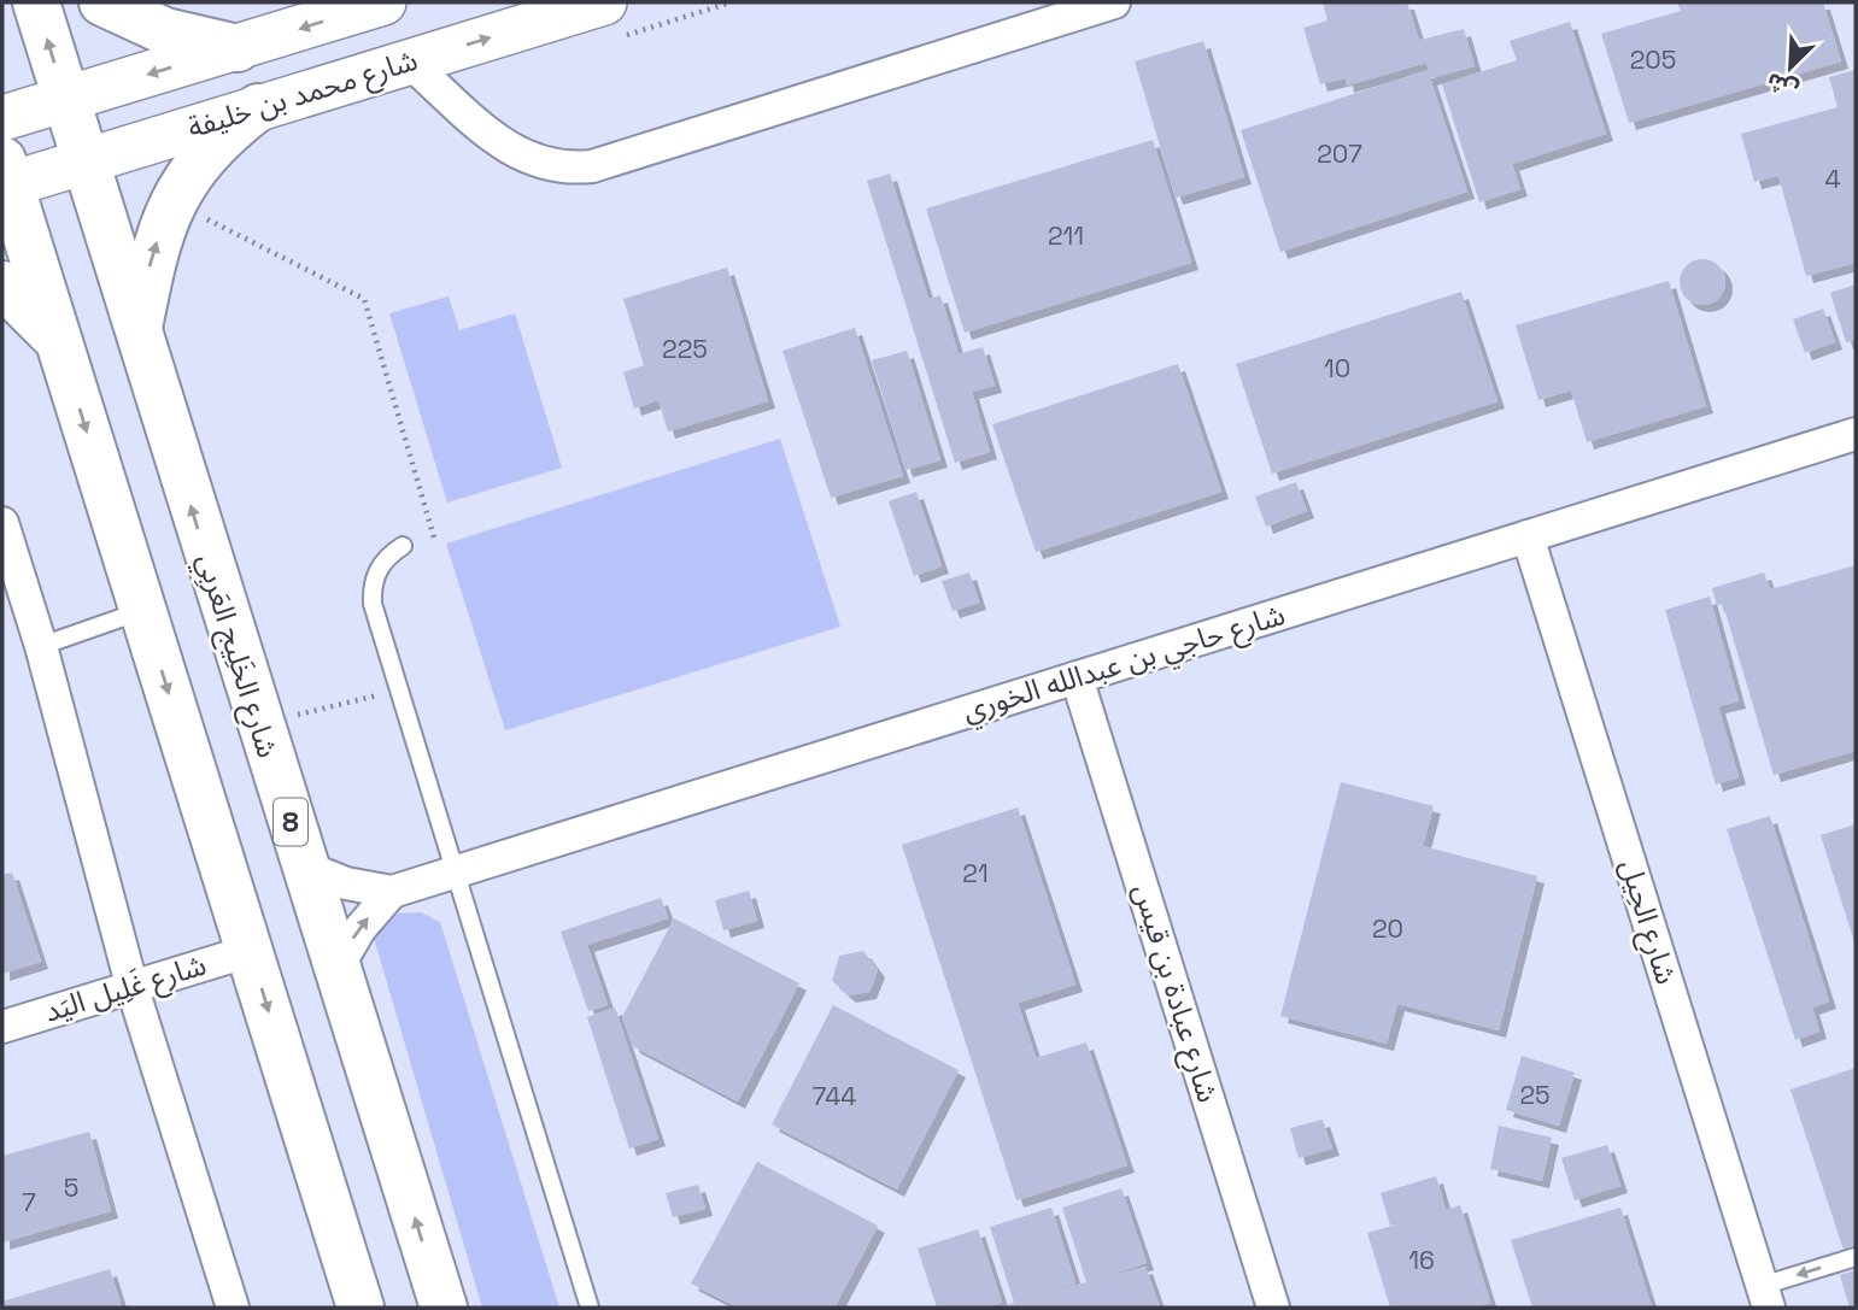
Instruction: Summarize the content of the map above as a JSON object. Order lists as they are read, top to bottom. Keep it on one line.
{"streets":{"highway":["شارع الخَلِيج العَربِي","8"],"main road":["شارع محمد بن خليفة"],"street":["شارع حاجي بن عبدالله الخوري","شارع الحِيل","شارع غَلِيل اليَد","شارع عبادة بن قيس"]},"crossings":[["شارع محمد بن خليفة","شارع الخَلِيج العَربِي"],["شارع الخَلِيج العَربِي","شارع حاجي بن عبدالله الخوري"],["شارع حاجي بن عبدالله الخوري","شارع الحِيل"],["شارع حاجي بن عبدالله الخوري","شارع عبادة بن قيس"]],"house_numbers":["205","207","4","211","225","10","21","20","25","744","5","7","16"],"north":"bottom left"}
